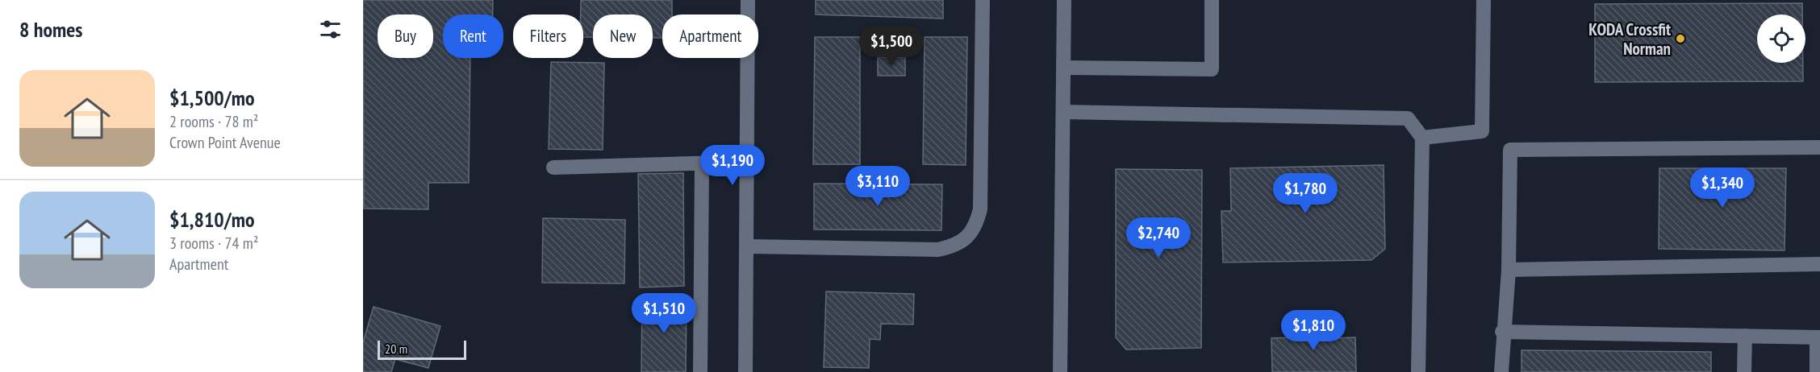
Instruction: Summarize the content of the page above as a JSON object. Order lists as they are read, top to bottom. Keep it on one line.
{"places":["KODA Crossfit Norman"],"scale_bar":"20 m","page":{"heading":"8 homes","chip":["Buy","Rent","Filters","New","Apartment"],"price":["$1,500","$1,190","$3,110","$1,340","$1,780","$2,740","$1,510","$1,810"],"list":[{"name":"$1,500/mo","note":"2 rooms · 78 m² · Crown Point Avenue"},{"name":"$1,810/mo","note":"3 rooms · 74 m² · Apartment"}],"scale":"20 m"}}
